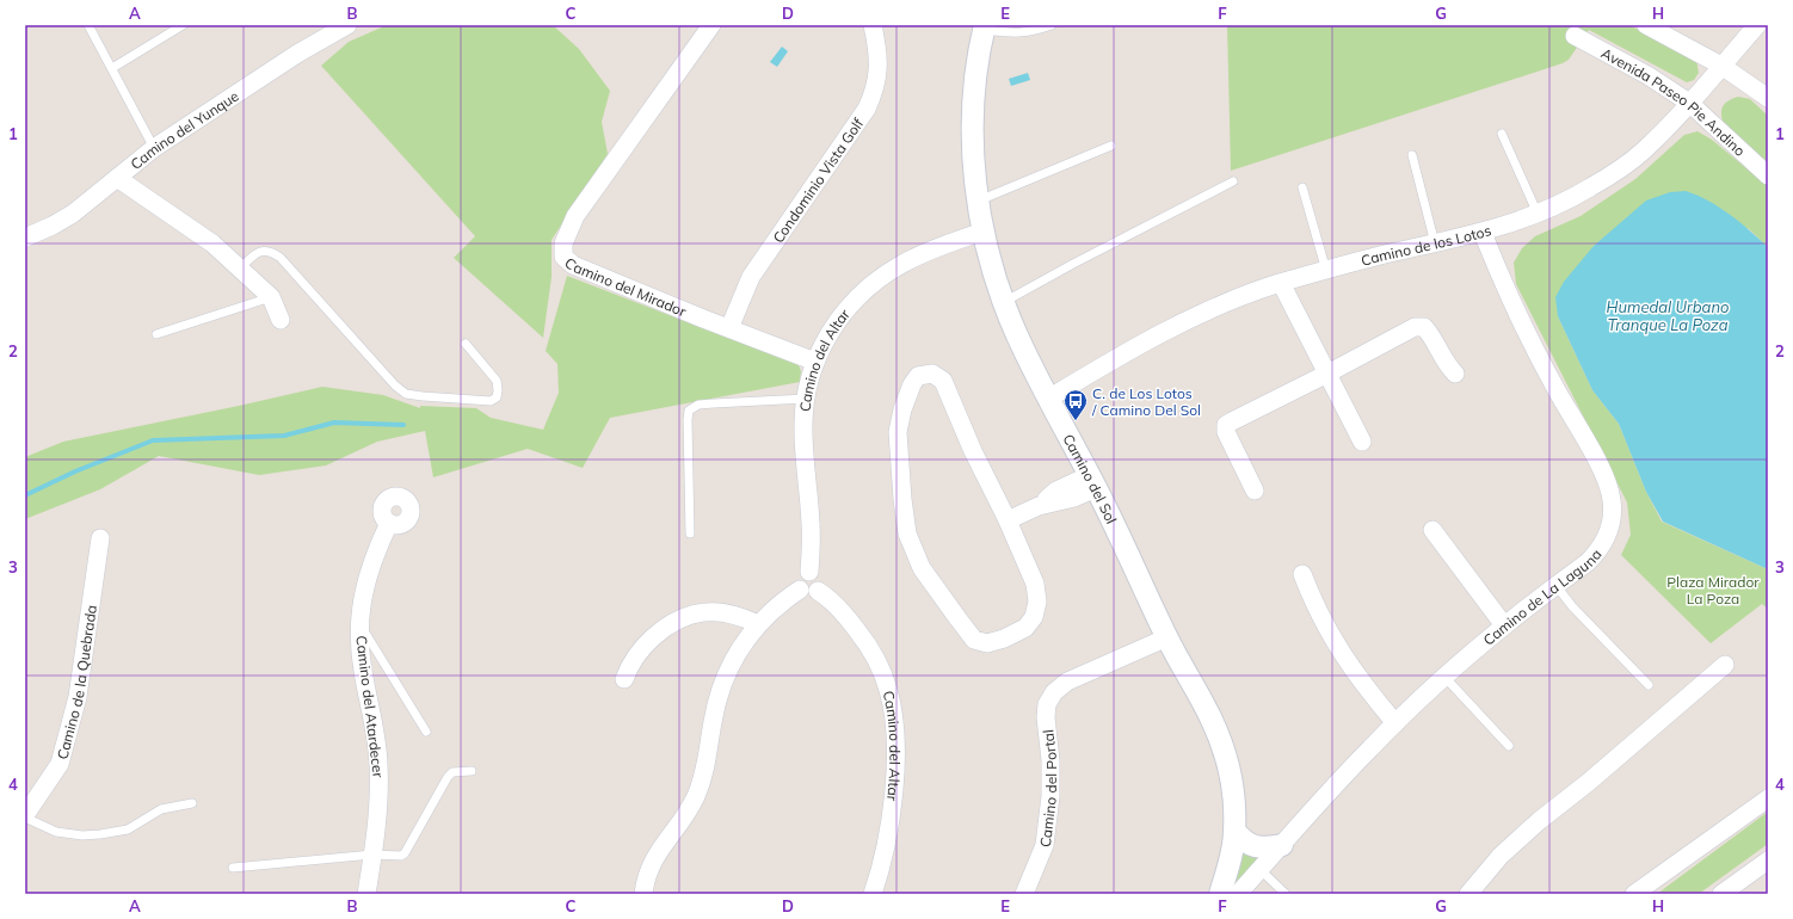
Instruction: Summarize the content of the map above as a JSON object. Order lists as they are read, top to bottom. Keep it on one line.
{"streets":{"street":["Avenida Paseo Pie Andino","Camino del Yunque","Condominio Vista Golf","Camino de los Lotos","Camino del Mirador","Camino del Altar","Camino del Sol","Camino de La Laguna","Camino de la Quebrada","Camino del Atardecer","Camino del Portal"]},"crossings":[["Avenida Paseo Pie Andino","Camino de los Lotos"],["Condominio Vista Golf","Camino del Mirador"],["Camino de los Lotos","Camino del Sol"],["Camino de los Lotos","Camino de La Laguna"],["Camino del Mirador","Camino del Altar"],["Camino del Altar","Camino del Sol"],["Camino del Sol","Camino del Portal"]],"water":["Humedal Urbano Tranque La Poza"],"parks":["Plaza Mirador La Poza"],"places":{"bus stop":["C. de Los Lotos / Camino Del Sol"]},"grid":{"columns":["A","B","C","D","E","F","G","H"],"rows":["1","2","3","4"]}}
